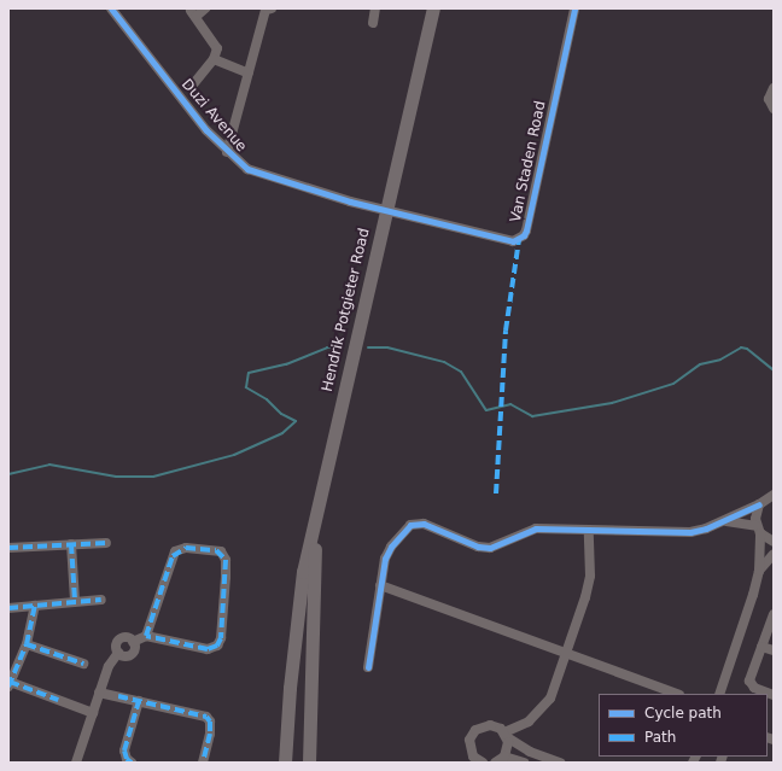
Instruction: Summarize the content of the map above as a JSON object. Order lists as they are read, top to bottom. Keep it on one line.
{"streets":{"main road":["Hendrik Potgieter Road"],"street":["Duzi Avenue","Van Staden Road"]},"crossings":[["Duzi Avenue","Van Staden Road"],["Duzi Avenue","Hendrik Potgieter Road"],["Van Staden Road","Hendrik Potgieter Road"]],"legend":["Cycle path","Path"]}
